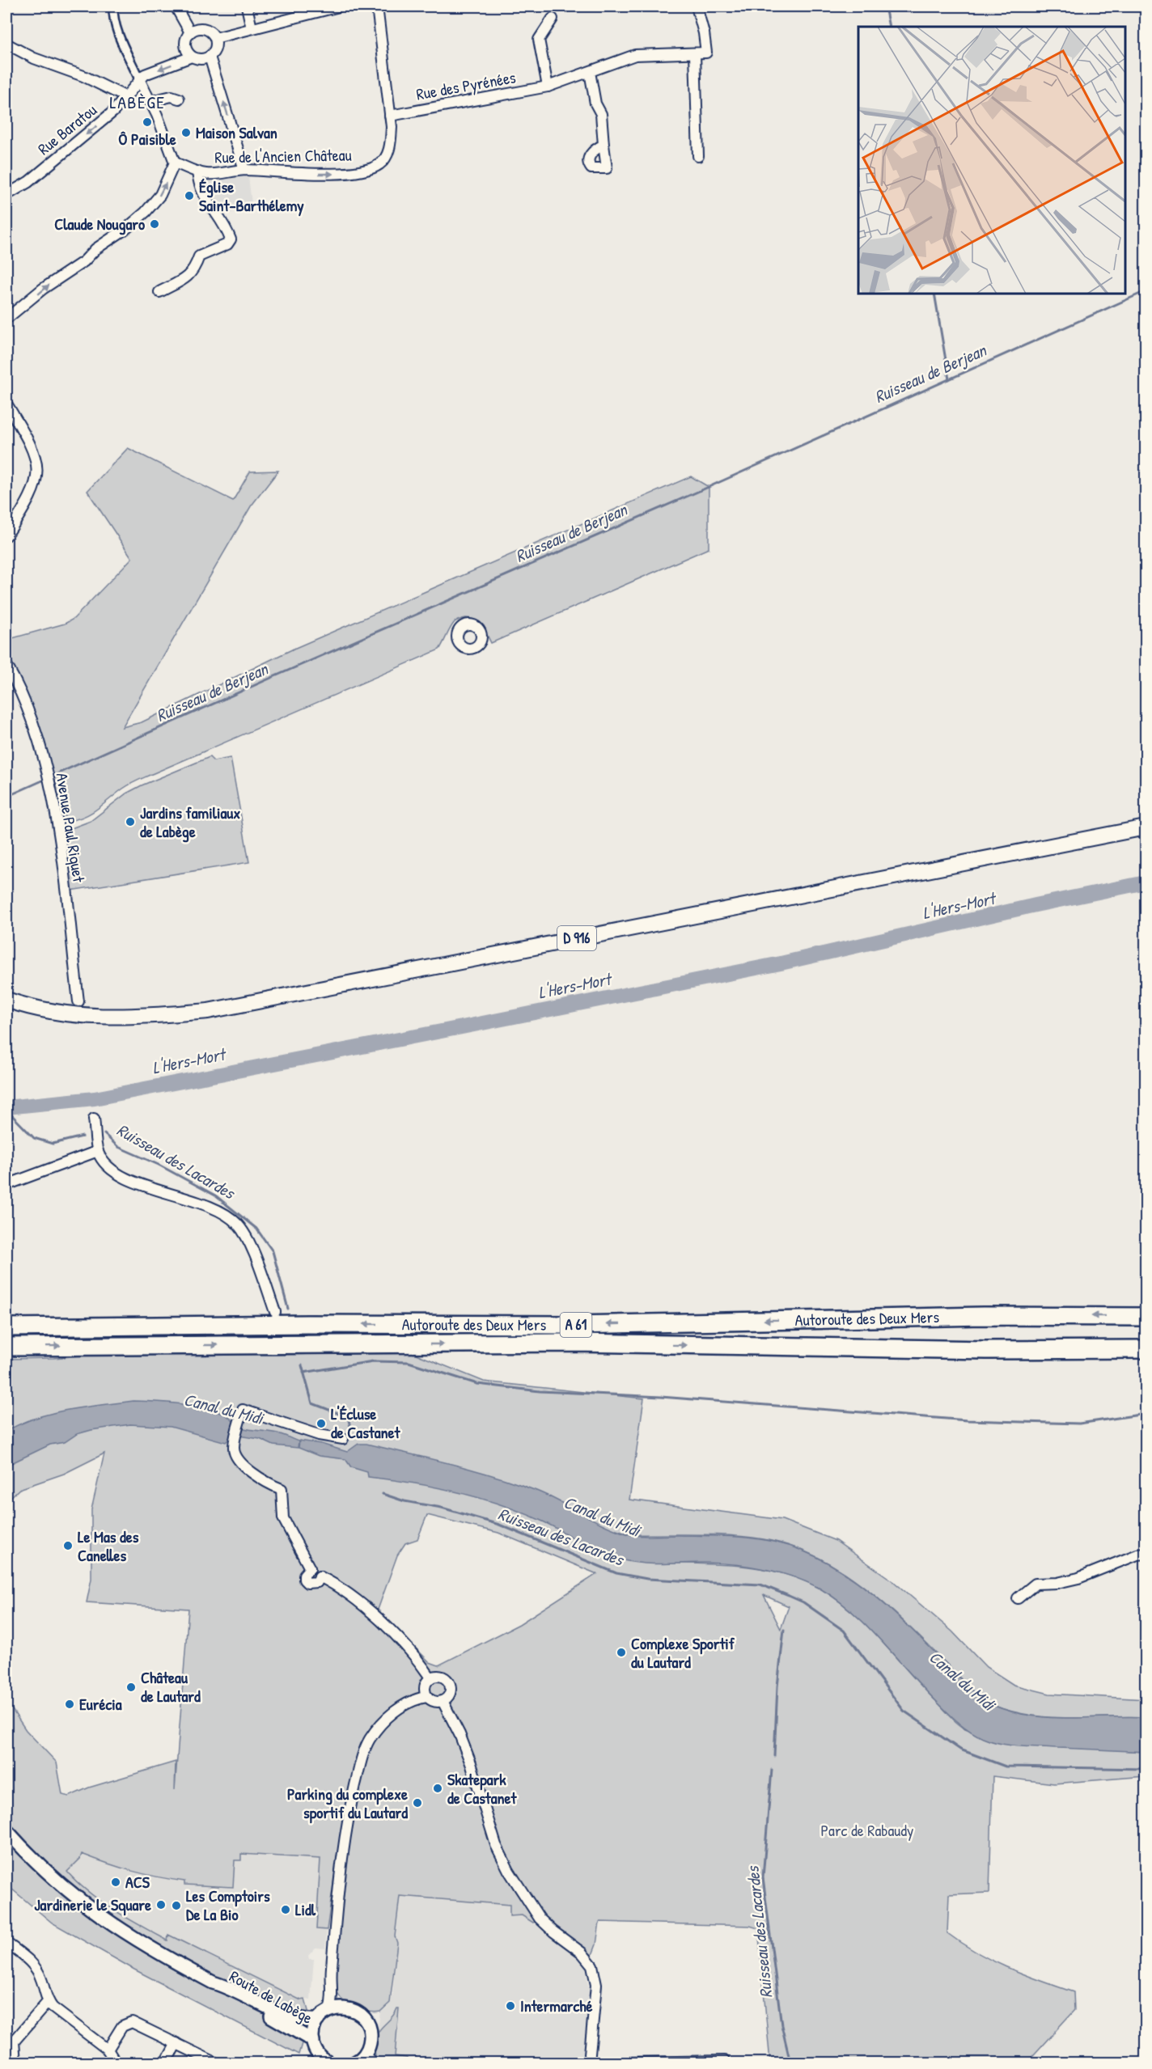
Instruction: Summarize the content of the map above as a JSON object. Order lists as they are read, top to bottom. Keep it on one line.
{"streets":{"highway":["Autoroute des Deux Mers","A 61"],"main road":["D 916"],"street":["Rue des Pyrénées","Rue Baratou","Rue de l'Ancien Château","Avenue Paul Riquet","Route de Labège"]},"crossings":[["Rue des Pyrénées","Rue de l'Ancien Château"]],"one_way":["Rue Baratou","Rue de l'Ancien Château"],"districts":["LABÈGE"],"water":["Ruisseau de Berjean","L'Hers-Mort","Ruisseau des Lacardes","Canal du Midi"],"parks":["Parc de Rabaudy"],"places":["Ô Paisible","Maison Salvan","Église Saint-Barthélemy","Claude Nougaro","Jardins familiaux de Labège","L'Écluse de Castanet","Le Mas des Canelles","Complexe Sportif du Lautard","Château de Lautard","Eurécia","Skatepark de Castanet","Parking du complexe sportif du Lautard","ACS","Jardinerie le Square","Les Comptoirs De La Bio","Lidl","Intermarché"]}
